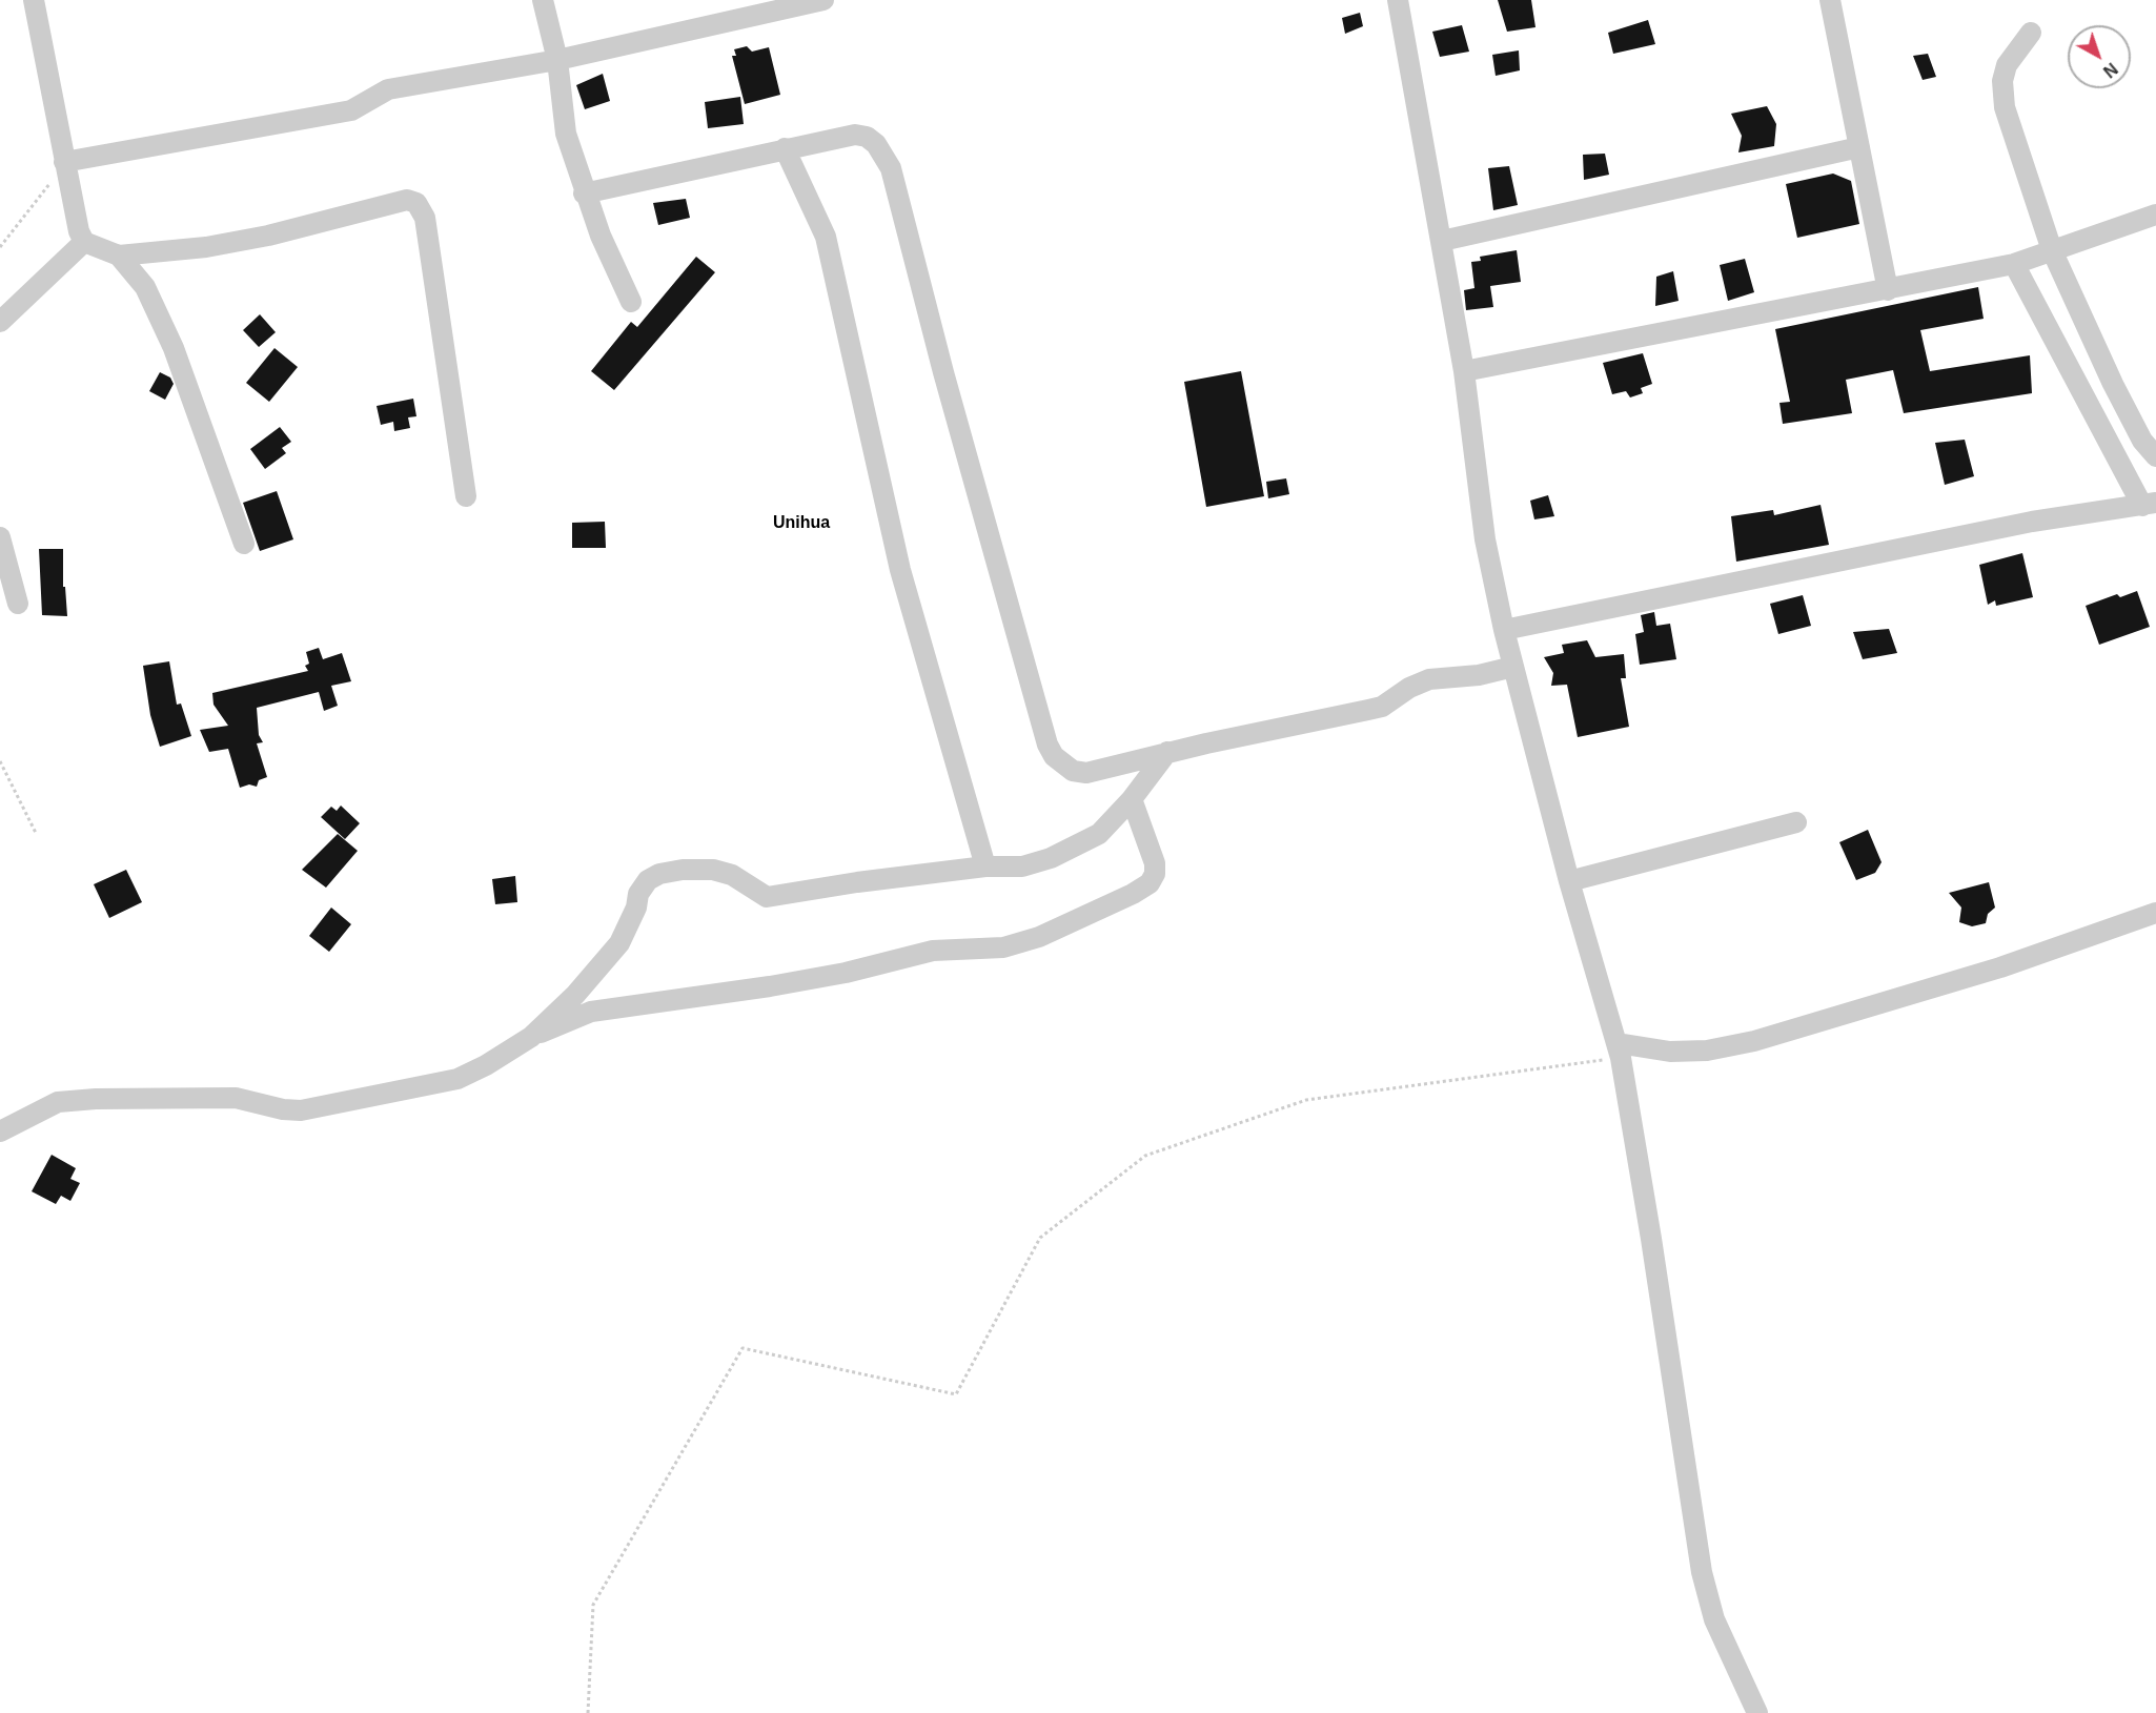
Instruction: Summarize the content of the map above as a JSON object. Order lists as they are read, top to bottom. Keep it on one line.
{"districts":["Unihua"],"north":"bottom right"}
